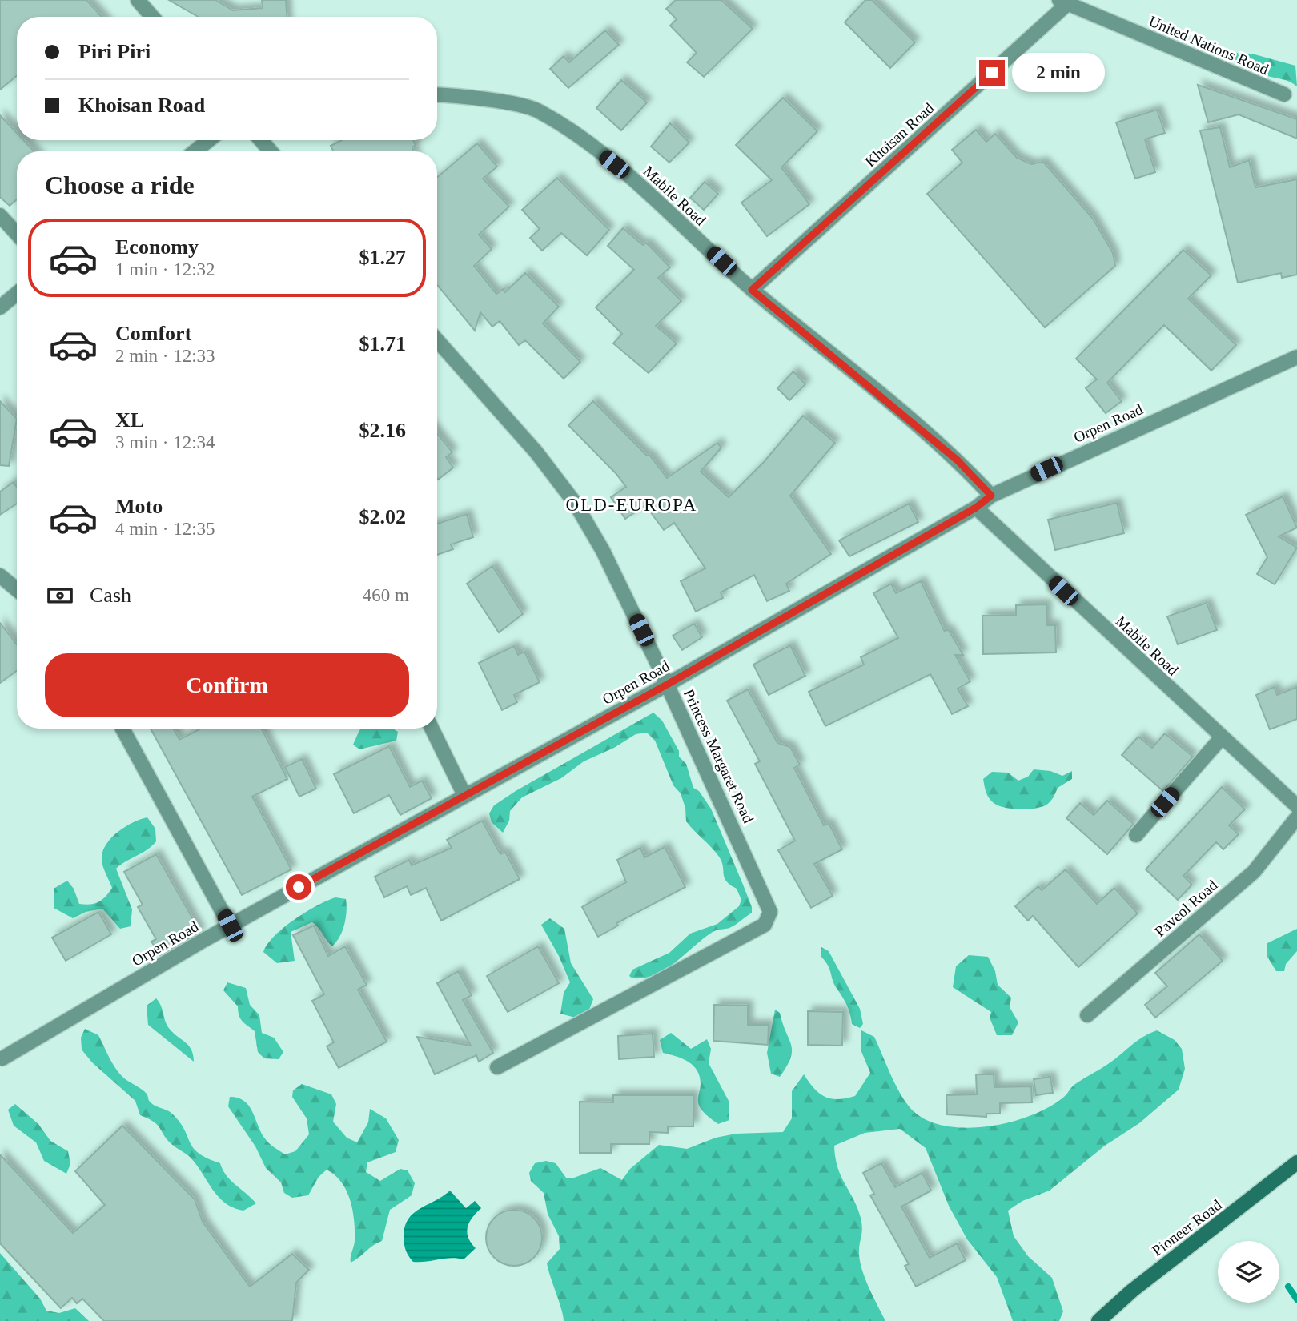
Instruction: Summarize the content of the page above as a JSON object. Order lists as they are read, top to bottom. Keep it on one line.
{"streets":{"main road":["Pioneer Road"],"street":["United Nations Road","Khoisan Road","Mabile Road","Orpen Road","Princess Margaret Road","Paveol Road"]},"crossings":[["United Nations Road","Khoisan Road"],["Khoisan Road","Mabile Road"],["Mabile Road","Orpen Road"],["Orpen Road","Princess Margaret Road"]],"districts":["OLD-EUROPA"],"page":{"banner":["Piri Piri","Khoisan Road"],"bubble":"2 min","heading":"Choose a ride","list":[{"name":"Economy","note":"1 min · 12:32","value":"$1.27"},{"name":"Comfort","note":"2 min · 12:33","value":"$1.71"},{"name":"XL","note":"3 min · 12:34","value":"$2.16"},{"name":"Moto","note":"4 min · 12:35","value":"$2.02"}],"pay":["Cash","460 m"],"buttons":"Confirm"}}
